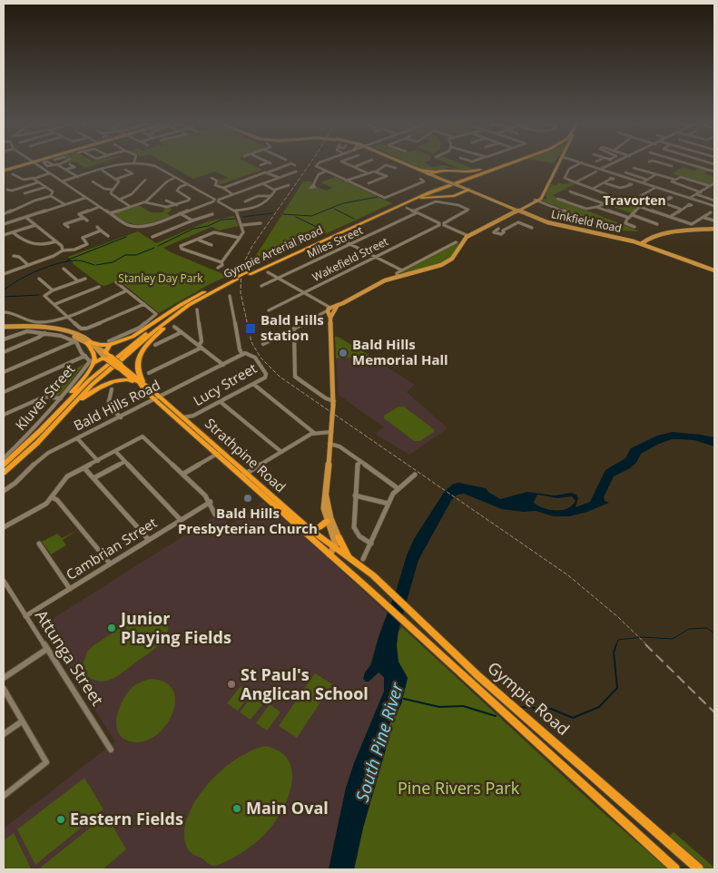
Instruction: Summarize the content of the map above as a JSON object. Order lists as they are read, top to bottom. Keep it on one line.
{"streets":{"highway":["Gympie Arterial Road","Strathpine Road","Gympie Road"],"main road":["Linkfield Road"],"street":["Miles Street","Wakefield Street","Lucy Street","Kluver Street","Bald Hills Road","Cambrian Street","Attunga Street"]},"crossings":[["Miles Street","Wakefield Street"],["Lucy Street","Bald Hills Road"],["Lucy Street","Strathpine Road"],["Bald Hills Road","Strathpine Road"],["Strathpine Road","Gympie Road"],["Cambrian Street","Attunga Street"]],"districts":["Travorten"],"water":["South Pine River"],"parks":["Stanley Day Park","Pine Rivers Park"],"places":{"transit":["Bald Hills station"],"other":["Bald Hills Memorial Hall","Bald Hills Presbyterian Church","Junior Playing Fields","St Paul's Anglican School","Main Oval","Eastern Fields"]}}
